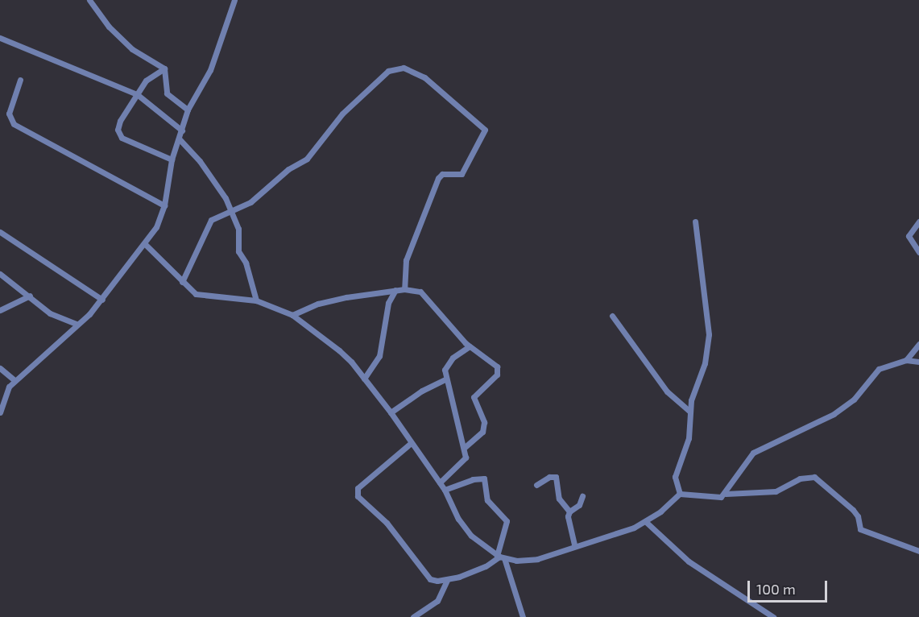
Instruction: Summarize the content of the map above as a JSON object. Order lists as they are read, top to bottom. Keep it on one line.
{"scale_bar":"100 m"}
